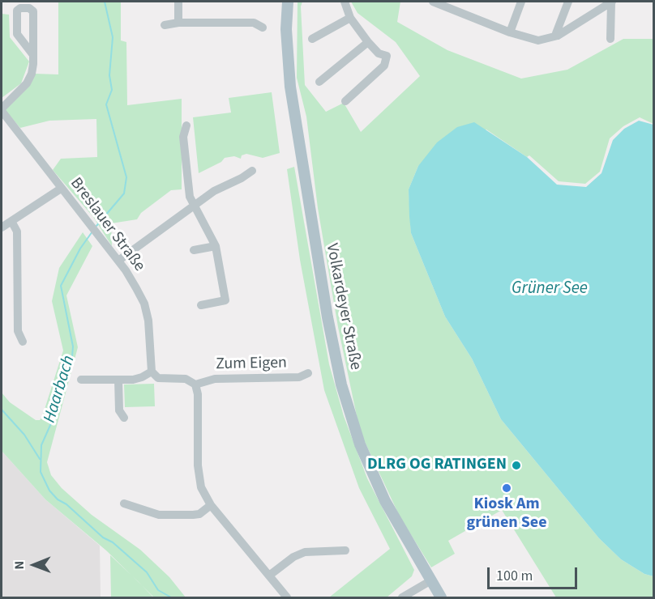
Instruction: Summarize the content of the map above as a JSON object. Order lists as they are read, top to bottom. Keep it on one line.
{"streets":{"main road":["Volkardeyer Straße"],"street":["Breslauer Straße","Zum Eigen"]},"water":["Grüner See","Haarbach"],"places":["DLRG OG RATINGEN","Kiosk Am grünen See"],"scale_bar":"100 m","north":"left"}
